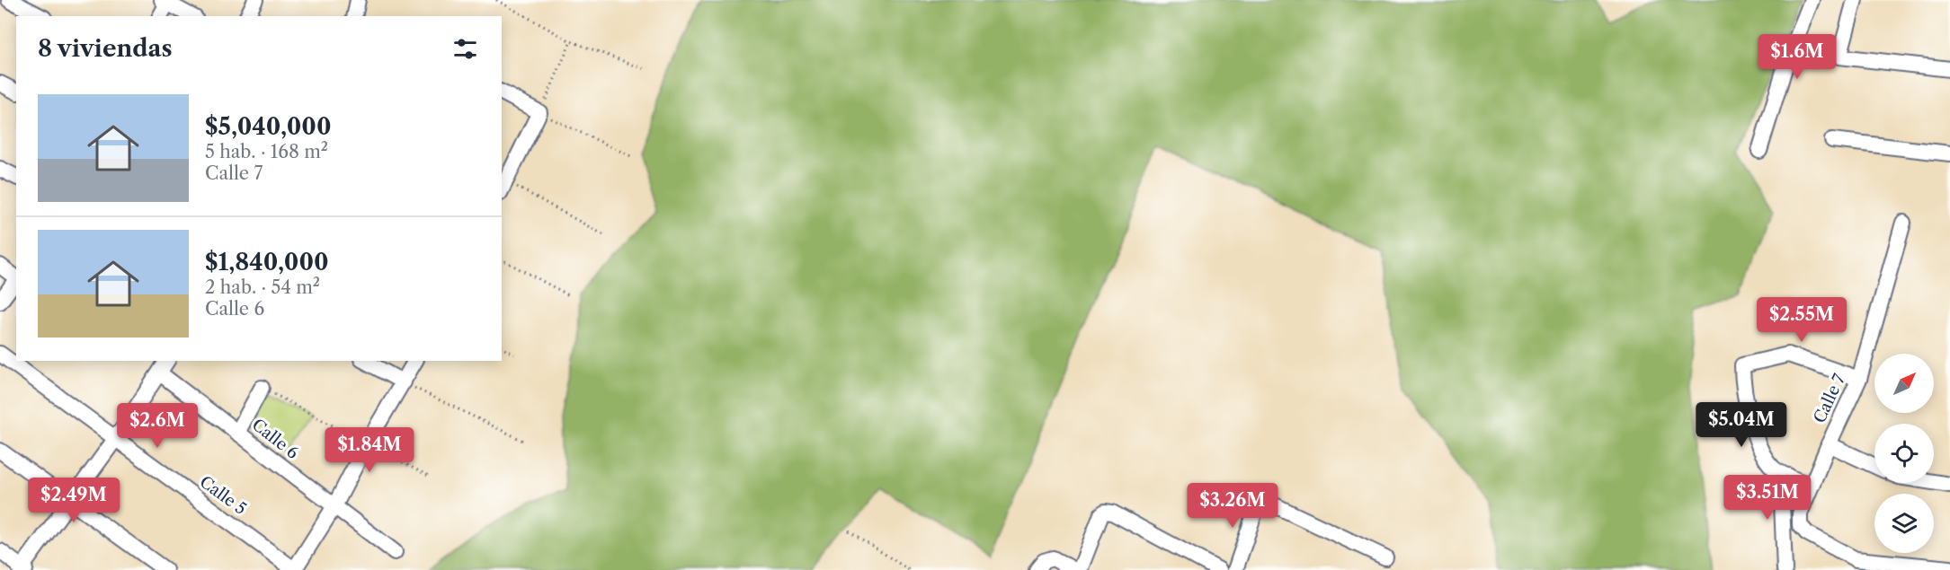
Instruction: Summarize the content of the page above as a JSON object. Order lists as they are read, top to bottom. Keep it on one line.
{"streets":{"street":["Calle 7","Calle 6","Calle 5"]},"north":"top right","page":{"heading":"8 viviendas","price":["$1.6M","$2.55M","$5.04M","$2.6M","$1.84M","$3.51M","$2.49M","$3.26M"],"list":[{"name":"$5,040,000","note":"5 hab. · 168 m² · Calle 7"},{"name":"$1,840,000","note":"2 hab. · 54 m² · Calle 6"}]}}
